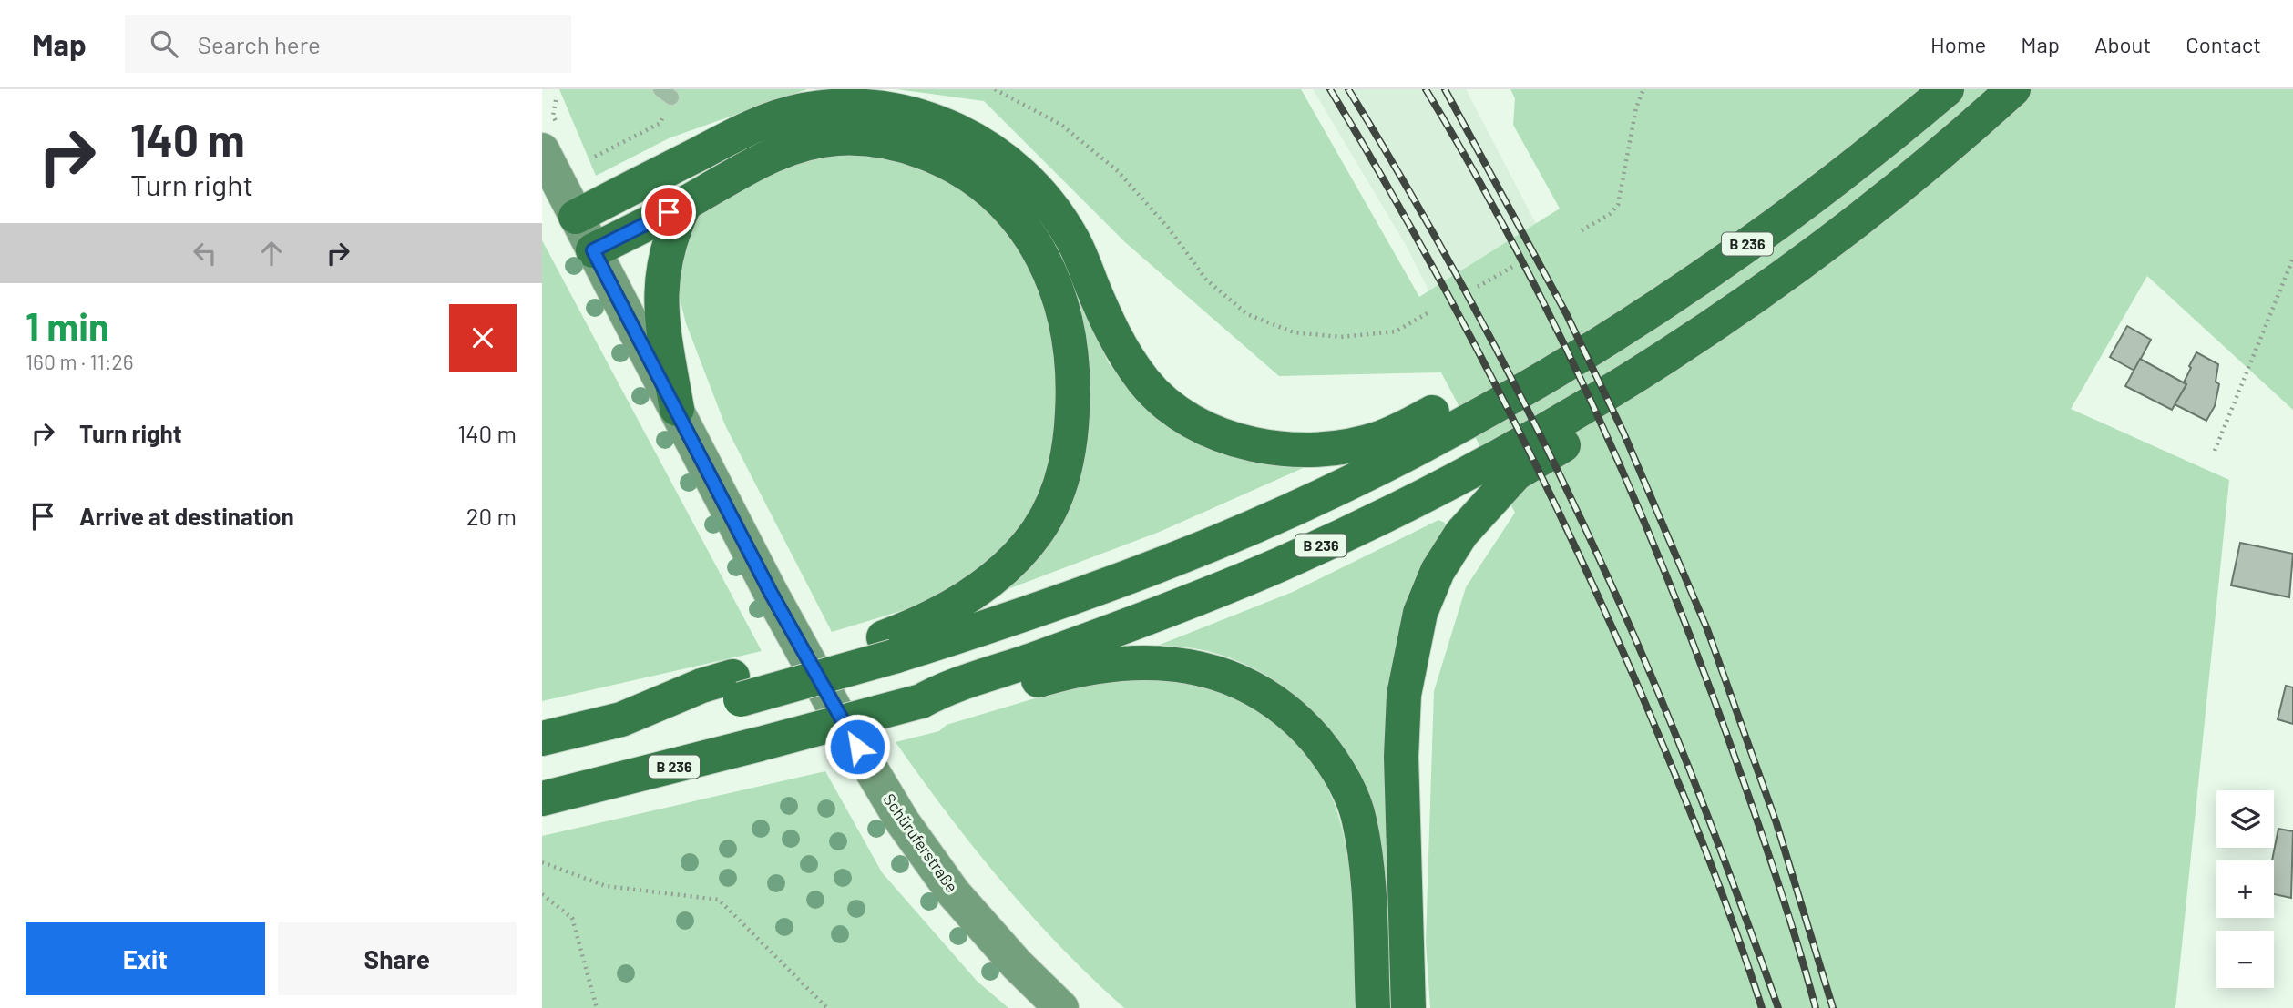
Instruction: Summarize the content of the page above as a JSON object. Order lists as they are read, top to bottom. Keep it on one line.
{"streets":{"highway":["B 236"],"main road":["Schüruferstraße"]},"page":{"header":"Map","search":"Search here","nav":["Home","Map","About","Contact"],"turn":["140 m","Turn right"],"heading":["1 min","160 m · 11:26"],"list":[{"name":"Turn right","value":"140 m"},{"name":"Arrive at destination","value":"20 m"}],"map_buttons":["+","−"],"buttons":["Exit","Share"]}}
